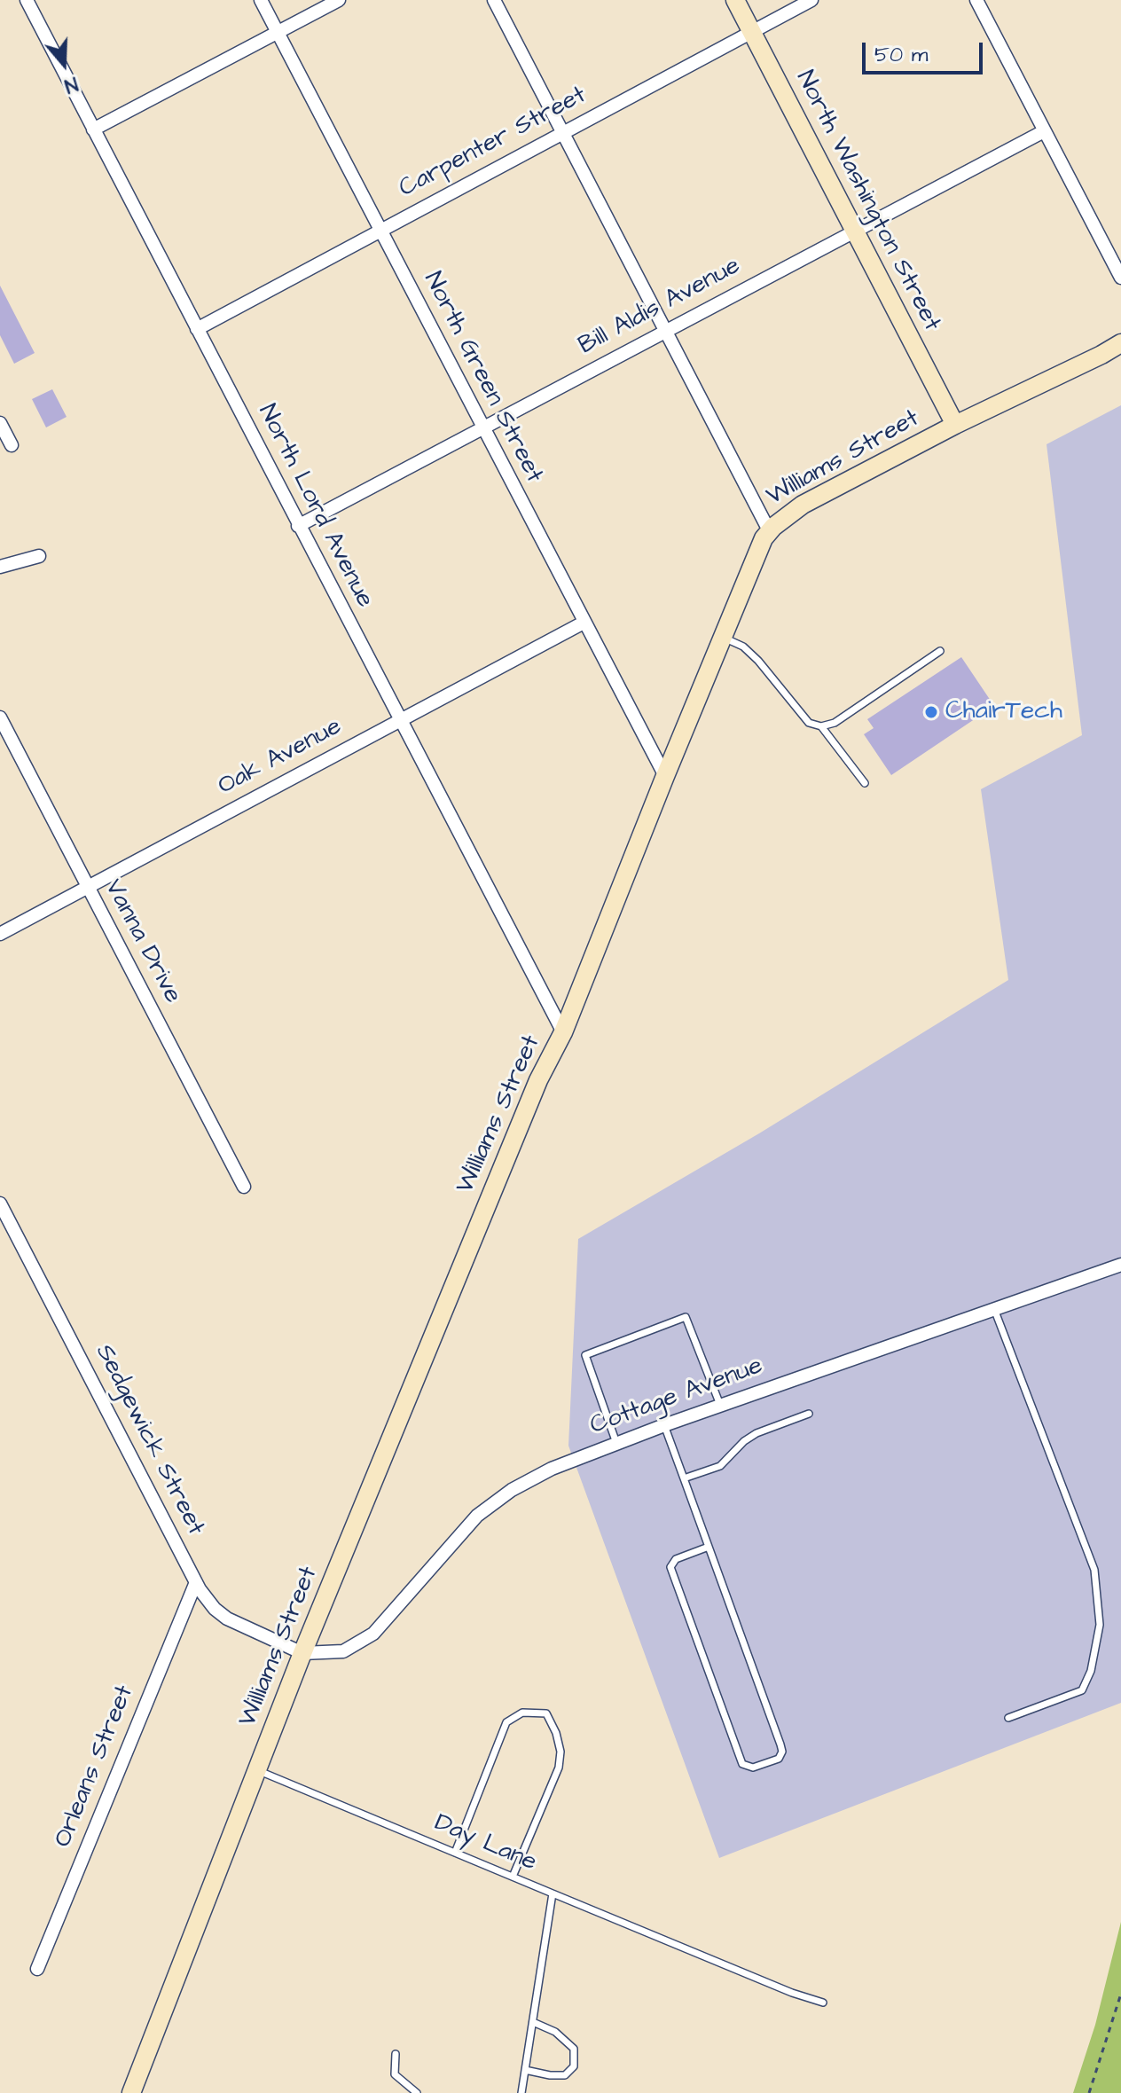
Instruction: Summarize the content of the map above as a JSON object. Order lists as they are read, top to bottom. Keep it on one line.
{"streets":{"street":["Carpenter Street","North Washington Street","Bill Aldis Avenue","North Green Street","Williams Street","North Lord Avenue","Oak Avenue","Vanna Drive","Cottage Avenue","Sedgewick Street","Orleans Street"],"lane":["Day Lane"]},"crossings":[["Carpenter Street","North Washington Street"],["Carpenter Street","North Green Street"],["Carpenter Street","North Lord Avenue"],["North Washington Street","Bill Aldis Avenue"],["North Washington Street","Williams Street"],["Bill Aldis Avenue","North Green Street"],["Bill Aldis Avenue","North Lord Avenue"],["North Green Street","Williams Street"],["North Green Street","Oak Avenue"],["Williams Street","North Lord Avenue"],["Williams Street","Cottage Avenue"],["Williams Street","Sedgewick Street"],["Williams Street","Day Lane"],["North Lord Avenue","Oak Avenue"],["Oak Avenue","Vanna Drive"],["Cottage Avenue","Sedgewick Street"],["Sedgewick Street","Orleans Street"]],"places":["ChairTech"],"scale_bar":"50 m","north":"bottom"}
